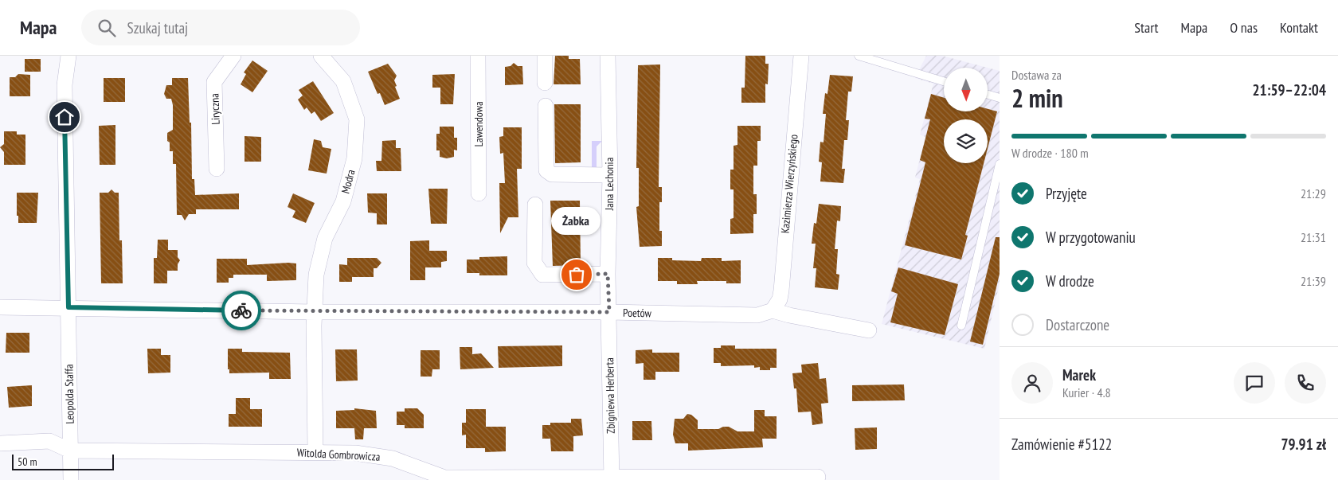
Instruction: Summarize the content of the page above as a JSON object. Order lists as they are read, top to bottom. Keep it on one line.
{"streets":{"street":["Liryczna","Lawendowa","Modra","Jana Lechonia","Kazimierza Wierzyńskiego","Poetów","Leopolda Staffa","Zbigniewa Herberta","Witolda Gombrowicza"]},"crossings":[["Modra","Poetów"],["Jana Lechonia","Poetów"],["Jana Lechonia","Zbigniewa Herberta"],["Kazimierza Wierzyńskiego","Poetów"],["Poetów","Leopolda Staffa"],["Poetów","Zbigniewa Herberta"],["Leopolda Staffa","Witolda Gombrowicza"],["Zbigniewa Herberta","Witolda Gombrowicza"]],"places":["Żabka"],"scale_bar":"50 m","north":"bottom","page":{"header":"Mapa","search":"Szukaj tutaj","nav":["Start","Mapa","O nas","Kontakt"],"heading":["2 min","Dostawa za","21:59–22:04"],"panel":["Marek","Kurier · 4.8","Zamówienie #5122","79.91 zł"],"bar":"W drodze · 180 m","list":[["Przyjęte","21:29"],["W przygotowaniu","21:31"],["W drodze","21:39"],"Dostarczone"],"bubble":"Żabka","scale":"50 m"}}
